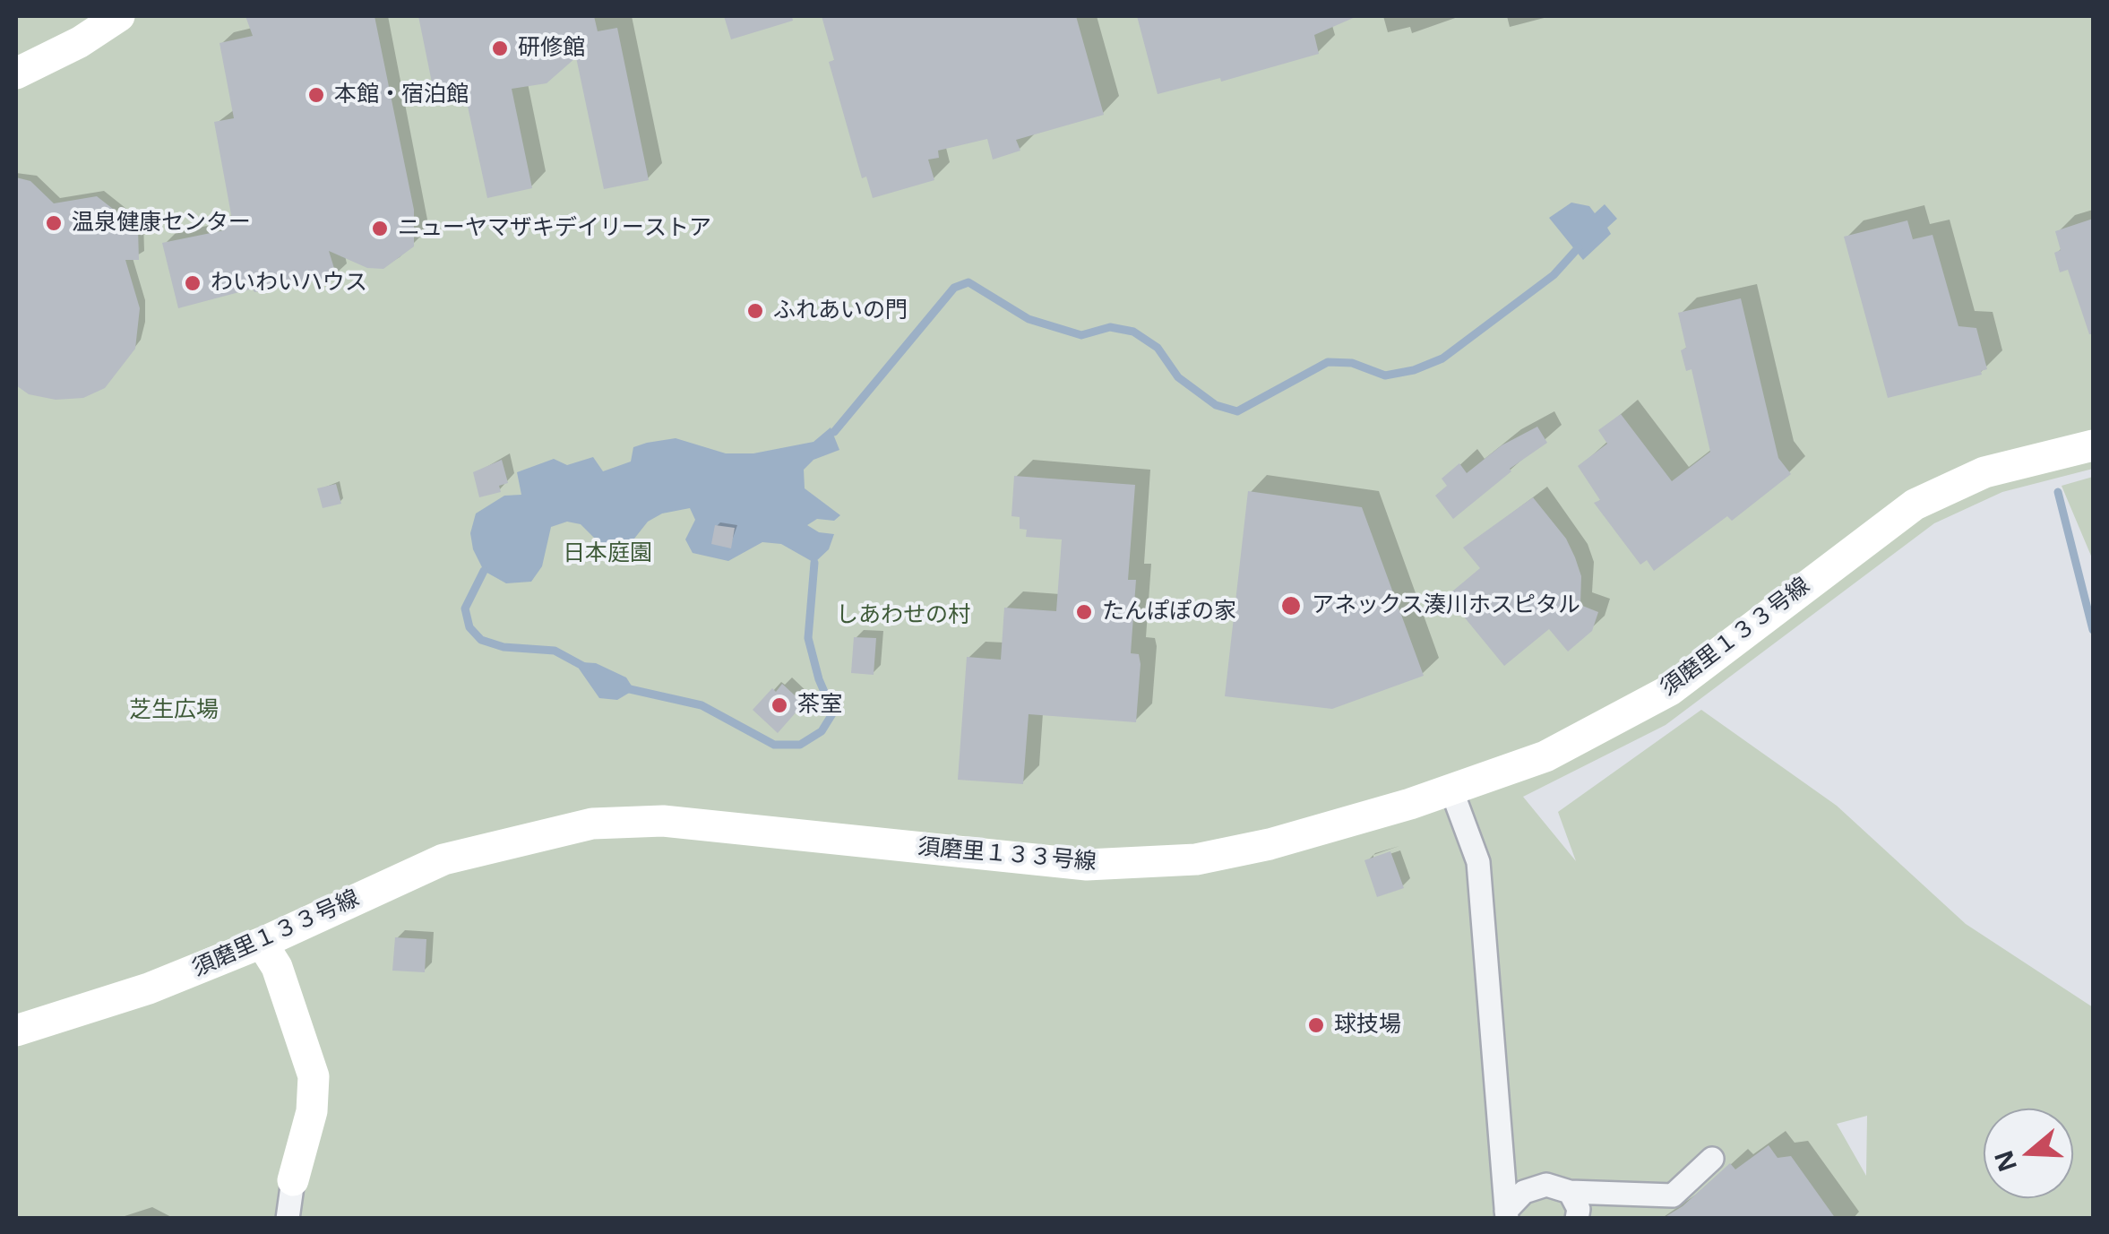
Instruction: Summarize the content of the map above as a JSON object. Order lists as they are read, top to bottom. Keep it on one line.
{"streets":{"street":["須磨里１３３号線"]},"parks":["日本庭園","しあわせの村","芝生広場"],"places":["研修館","本館・宿泊館","温泉健康センター","ニューヤマザキデイリーストア","わいわいハウス","ふれあいの門","アネックス湊川ホスピタル","たんぽぽの家","茶室","球技場"],"north":"left"}
